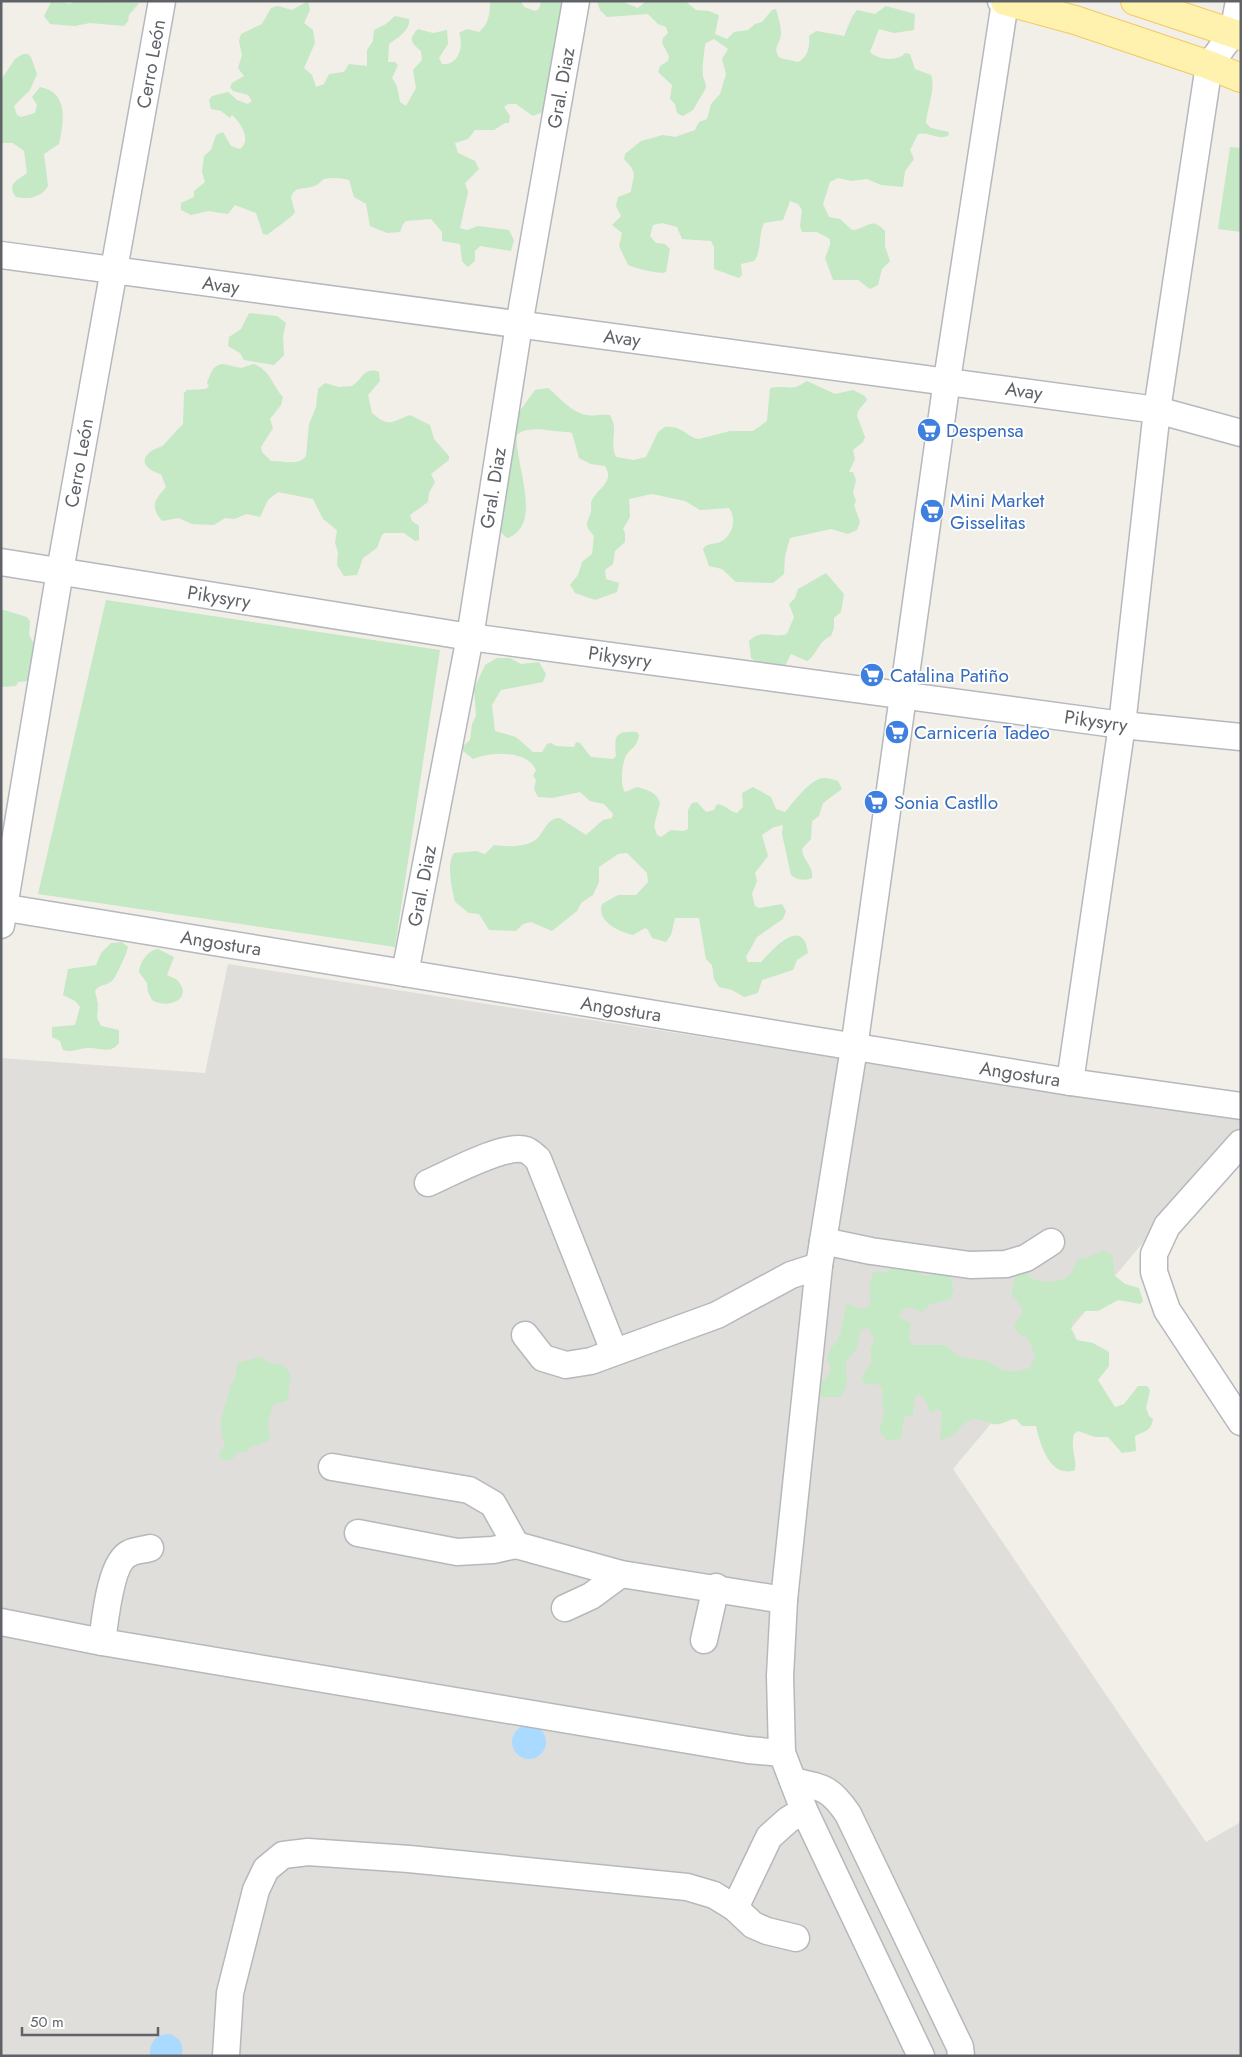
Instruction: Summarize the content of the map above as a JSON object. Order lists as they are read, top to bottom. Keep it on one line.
{"streets":{"street":["Cerro León","Gral. Diaz","Avay","Pikysyry","Angostura"]},"crossings":[["Cerro León","Avay"],["Cerro León","Pikysyry"],["Cerro León","Angostura"],["Gral. Diaz","Avay"],["Gral. Diaz","Pikysyry"],["Gral. Diaz","Angostura"]],"places":{"supermarket":["Despensa","Mini Market Gisselitas","Catalina Patiño","Carnicería Tadeo","Sonia Castllo"]},"scale_bar":"50 m"}
